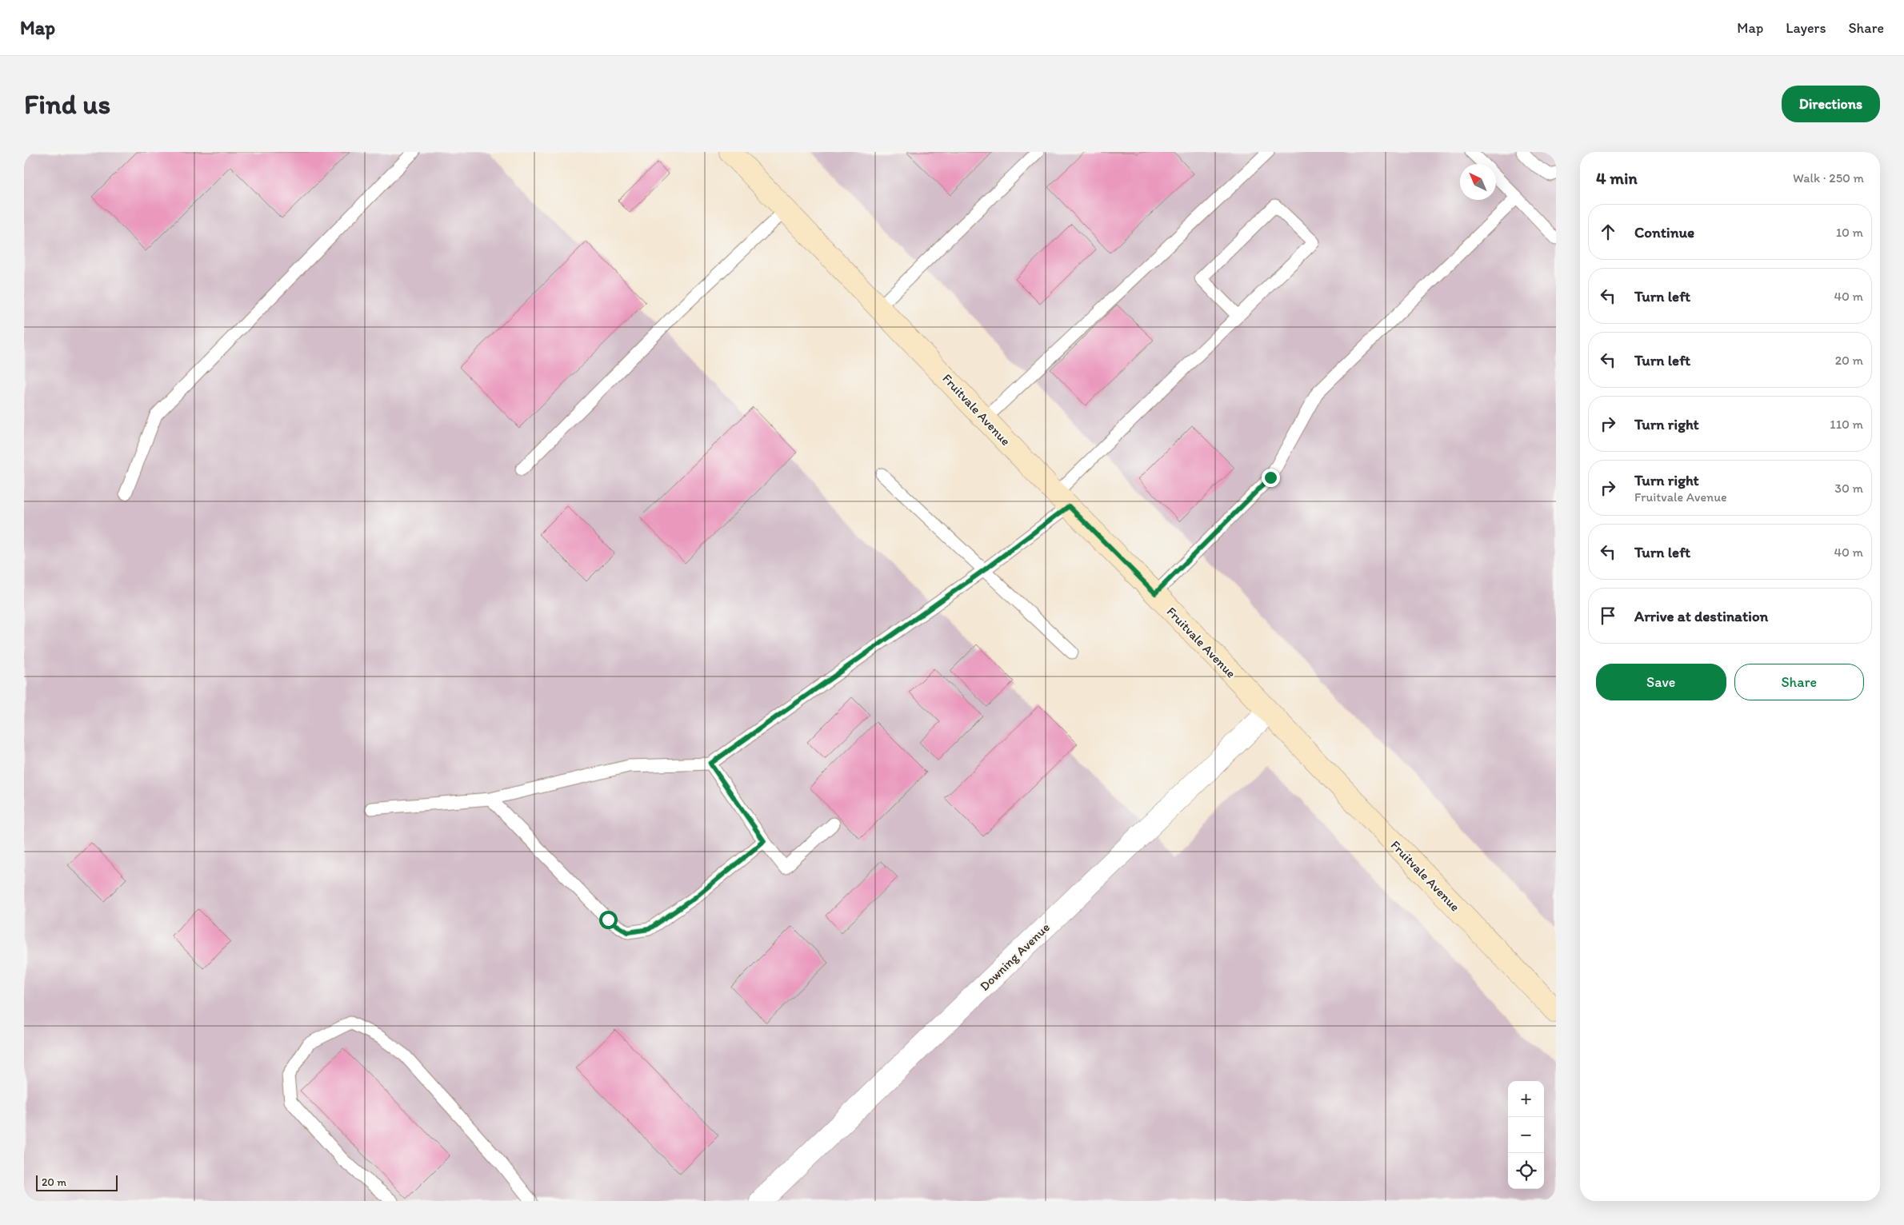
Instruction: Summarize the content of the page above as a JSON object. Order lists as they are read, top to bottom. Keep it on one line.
{"streets":{"main road":["Fruitvale Avenue"],"street":["Downing Avenue"]},"crossings":[["Fruitvale Avenue","Downing Avenue"]],"scale_bar":"20 m","north":"top left","page":{"header":"Map","nav":["Map","Layers","Share"],"buttons":["Directions",["Save","Share"]],"title":"Find us","heading":["4 min","Walk · 250 m"],"list":[["Continue","10 m"],["Turn left","40 m"],["Turn left","20 m"],["Turn right","110 m"],["Turn right","Fruitvale Avenue","30 m"],["Turn left","40 m"],"Arrive at destination"],"map_buttons":["+","−"],"scale":"20 m"}}
